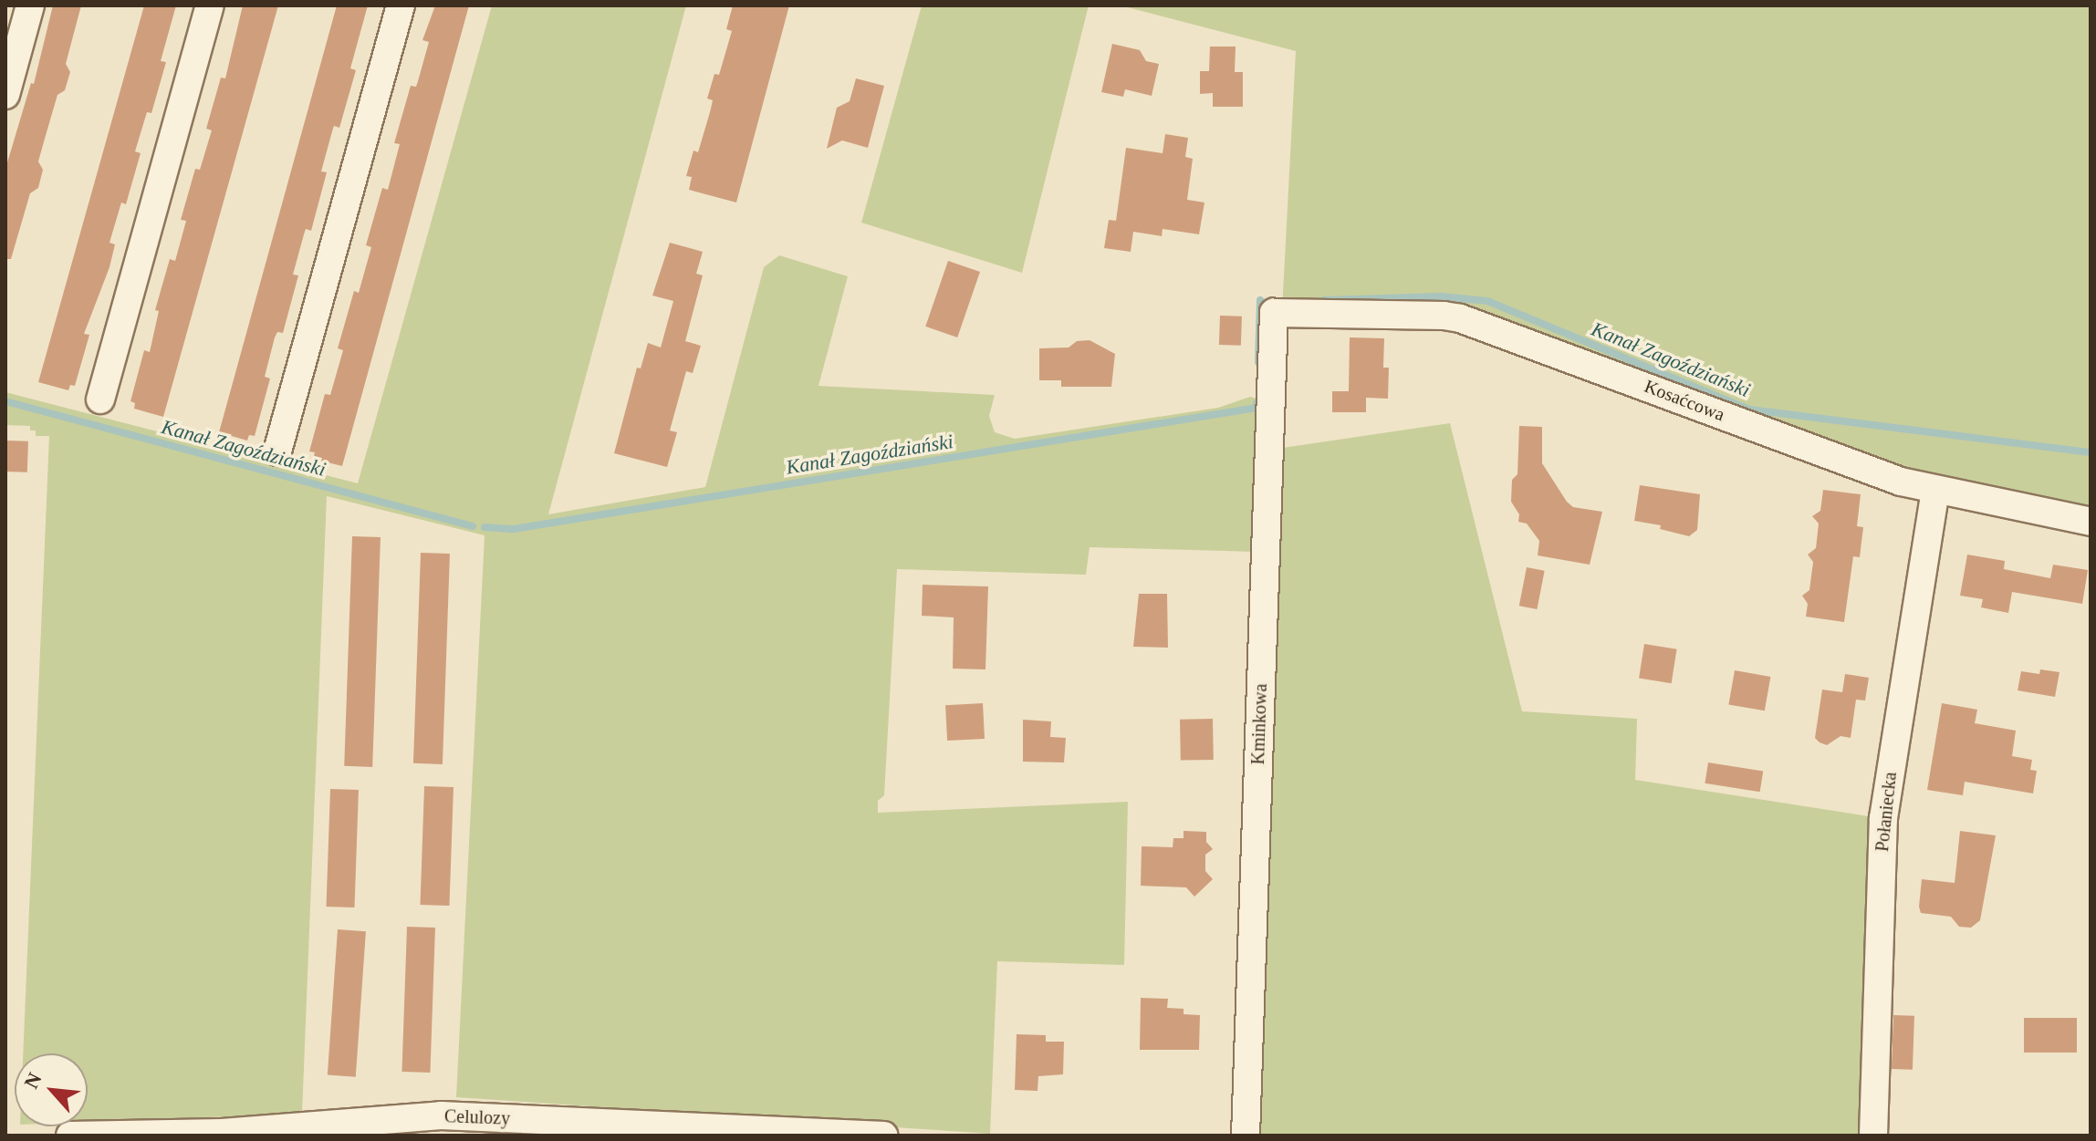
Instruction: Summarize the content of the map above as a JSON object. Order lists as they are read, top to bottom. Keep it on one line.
{"streets":{"street":["Kosaćcowa","Kminkowa","Połaniecka","Celulozy"]},"crossings":[["Kosaćcowa","Kminkowa"],["Kosaćcowa","Połaniecka"]],"water":["Kanał Zagoździański"],"north":"top left"}
